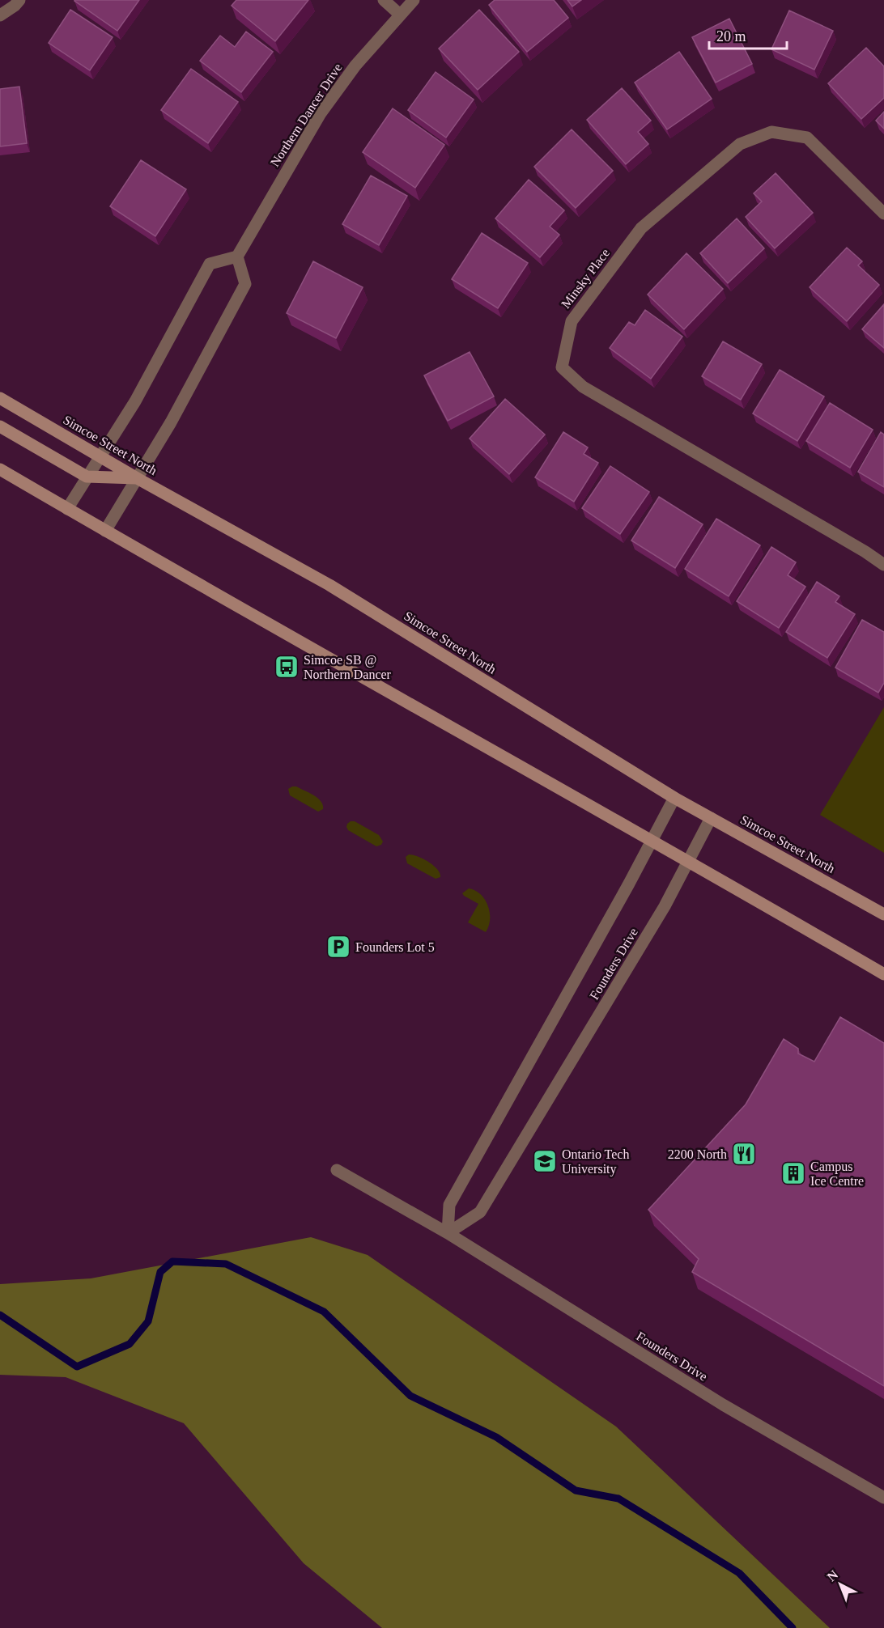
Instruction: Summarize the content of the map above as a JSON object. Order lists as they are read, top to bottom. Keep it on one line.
{"streets":{"main road":["Simcoe Street North"],"street":["Northern Dancer Drive","Minsky Place","Founders Drive"]},"crossings":[["Simcoe Street North","Founders Drive"]],"places":{"bus stop":["Simcoe SB @ Northern Dancer"],"parking":["Founders Lot 5"],"restaurant":["2200 North"],"school or university":["Ontario Tech University"],"building":["Campus Ice Centre"]},"scale_bar":"20 m","north":"top left"}
